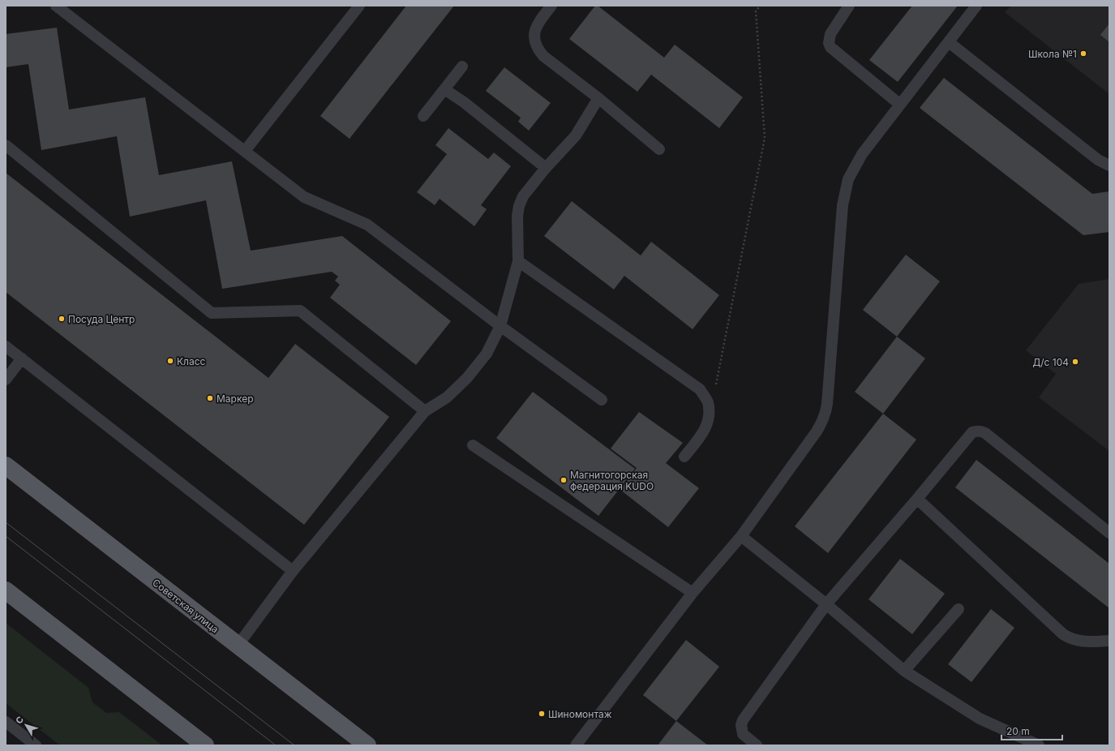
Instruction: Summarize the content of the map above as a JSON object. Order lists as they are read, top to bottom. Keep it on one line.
{"streets":{"main road":["Советская улица"]},"places":["Школа №1","Посуда Центр","Класс","Д/с 104","Маркер","Магнитогорская федерация KUDO","Шиномонтаж"],"scale_bar":"20 m","north":"top left"}
